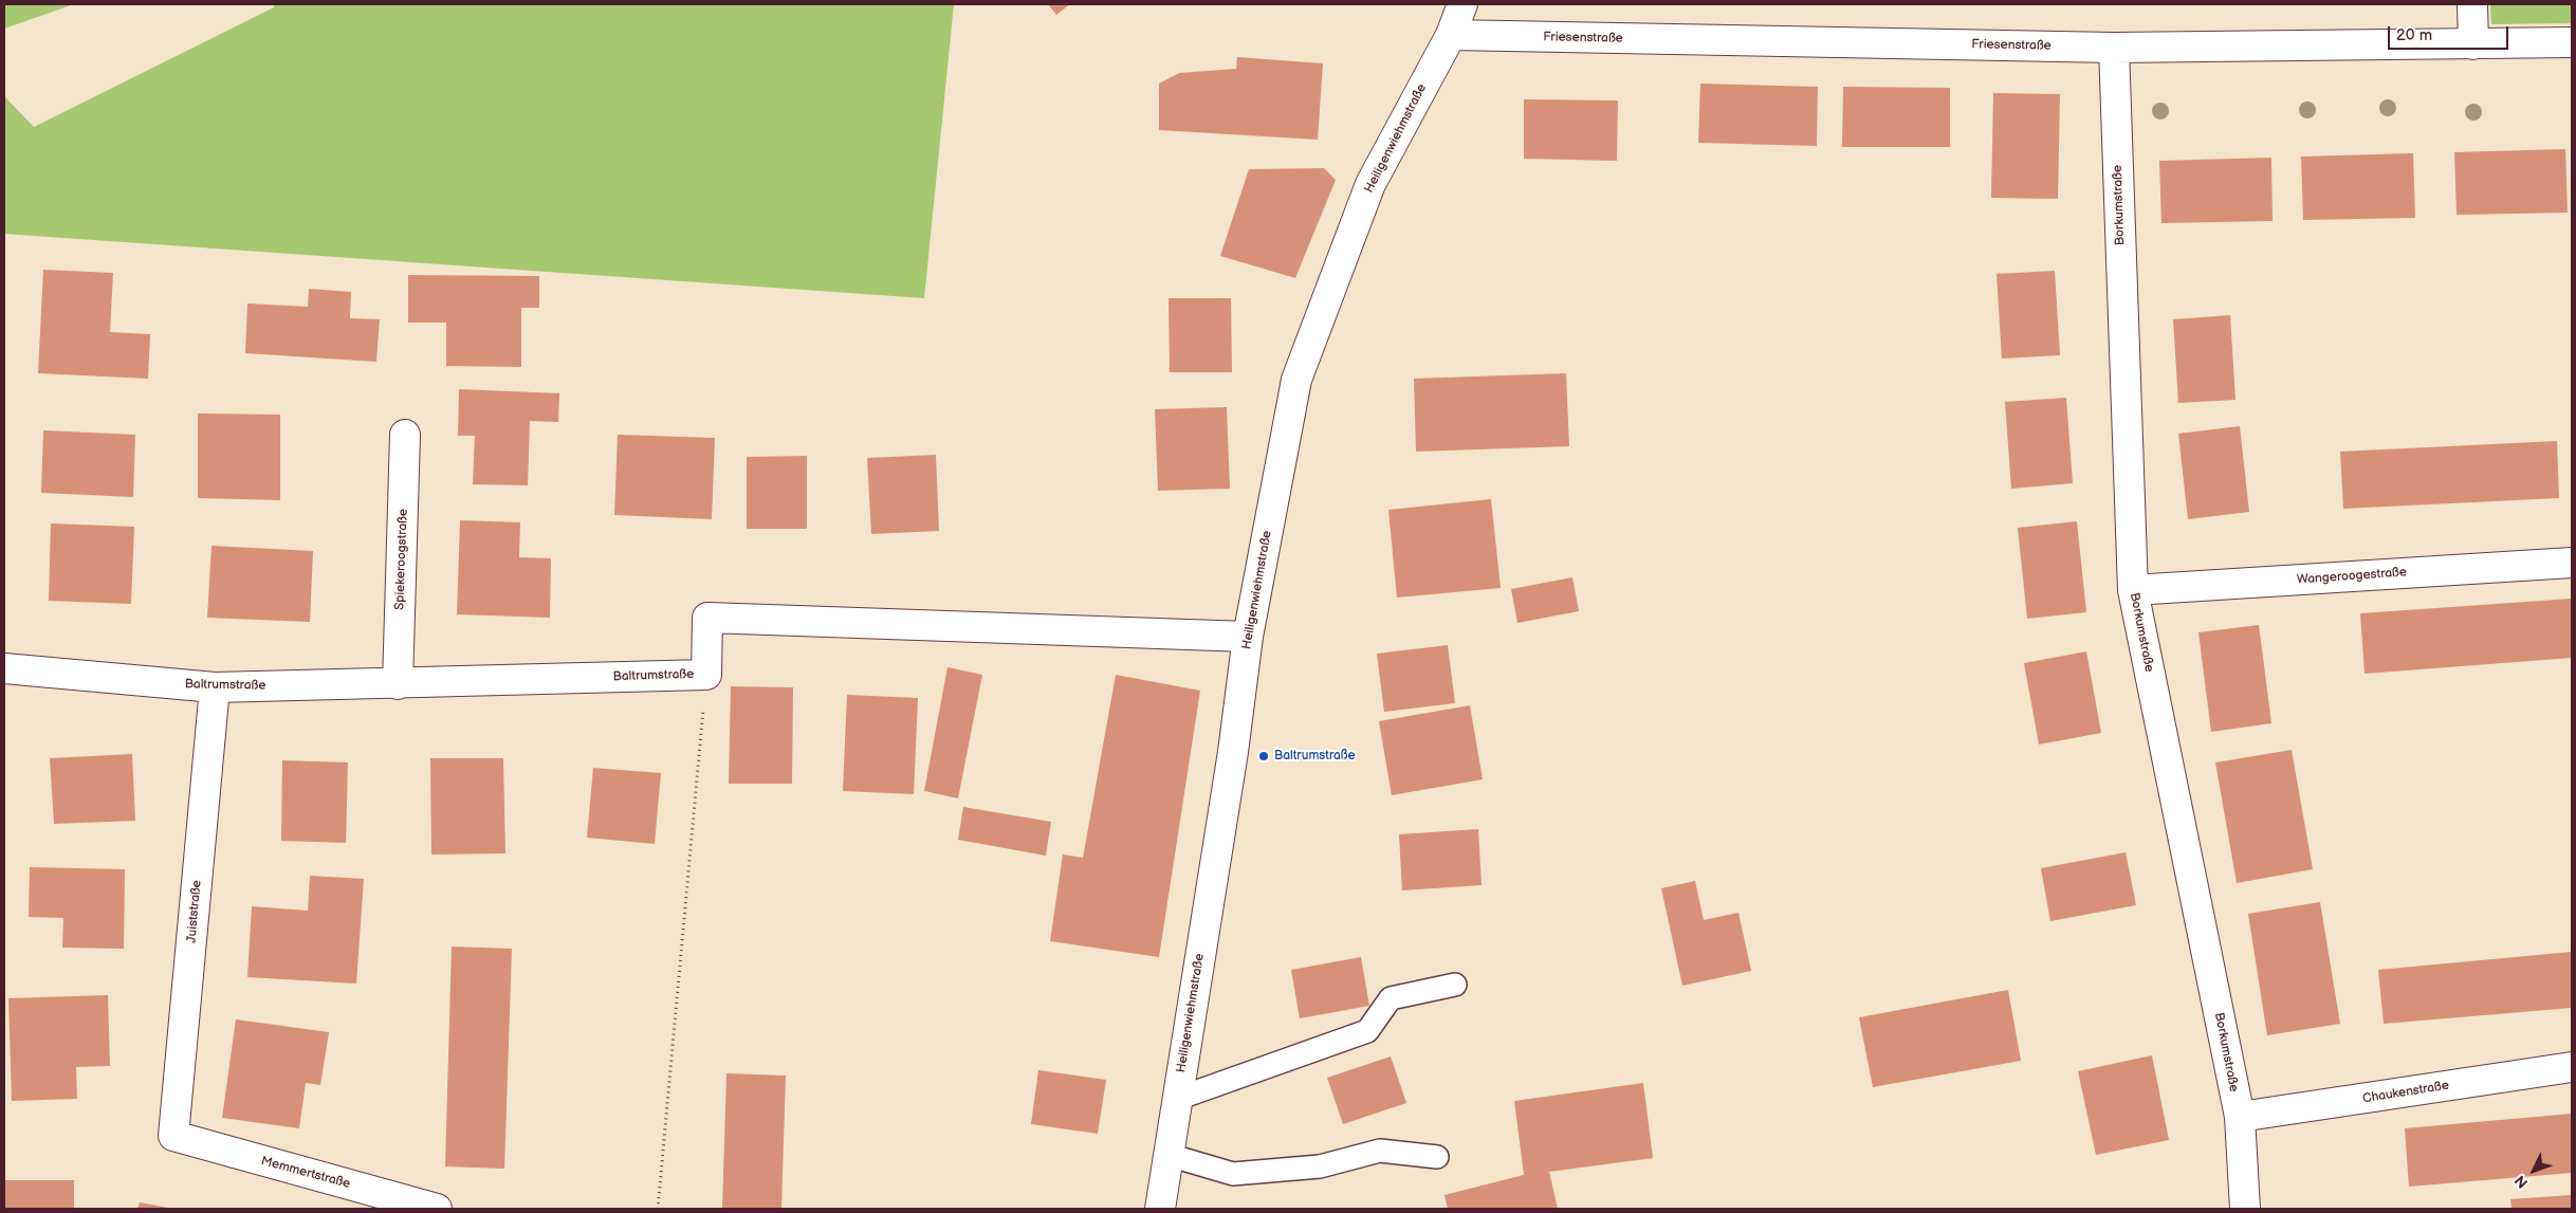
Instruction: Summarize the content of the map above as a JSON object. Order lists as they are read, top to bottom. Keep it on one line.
{"streets":{"street":["Friesenstraße","Heiligenwiehmstraße","Borkumstraße","Spiekeroogstraße","Wangeroogestraße","Baltrumstraße","Juiststraße","Chaukenstraße","Memmertstraße"]},"crossings":[["Friesenstraße","Heiligenwiehmstraße"],["Friesenstraße","Borkumstraße"],["Heiligenwiehmstraße","Baltrumstraße"],["Borkumstraße","Wangeroogestraße"],["Borkumstraße","Chaukenstraße"],["Spiekeroogstraße","Baltrumstraße"],["Baltrumstraße","Juiststraße"],["Juiststraße","Memmertstraße"]],"places":["Baltrumstraße"],"scale_bar":"20 m","north":"bottom left"}
